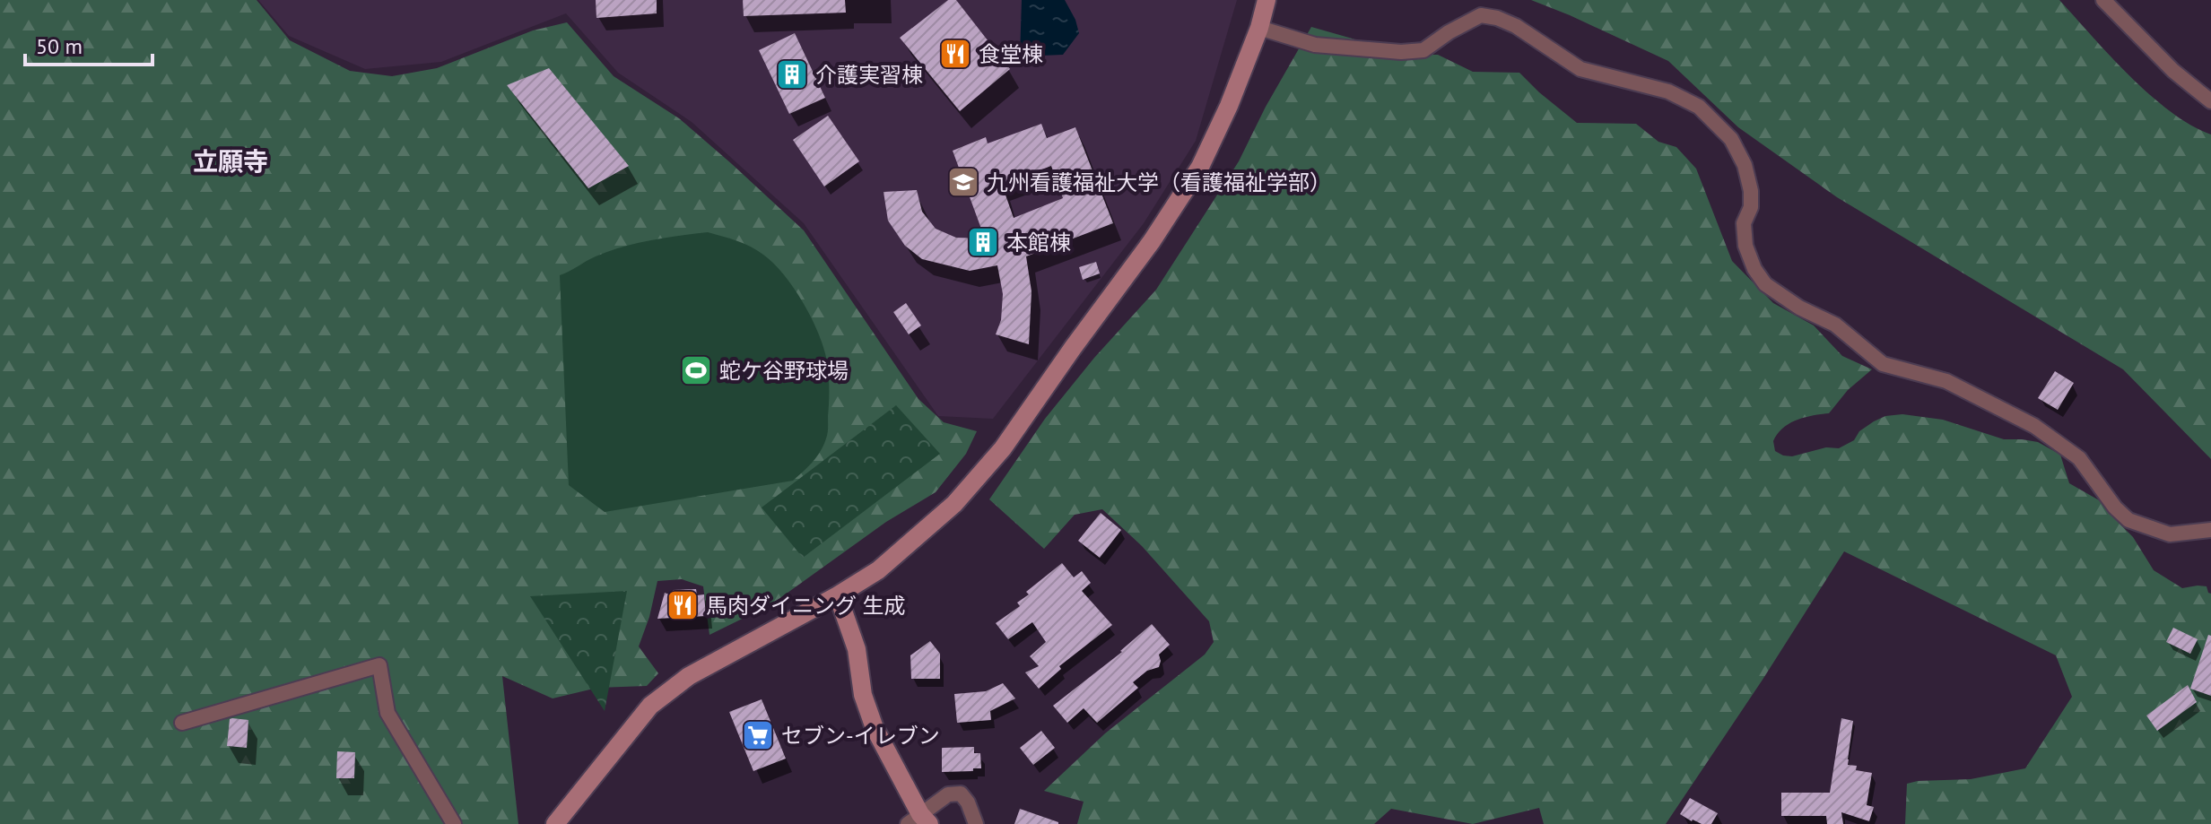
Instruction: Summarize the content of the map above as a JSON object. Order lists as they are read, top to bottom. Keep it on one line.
{"districts":["立願寺"],"places":{"restaurant":["食堂棟","馬肉ダイニング 生成"],"building":["介護実習棟","本館棟"],"school or university":["九州看護福祉大学（看護福祉学部）"],"sports":["蛇ケ谷野球場"],"supermarket":["セブン-イレブン"]},"scale_bar":"50 m"}
